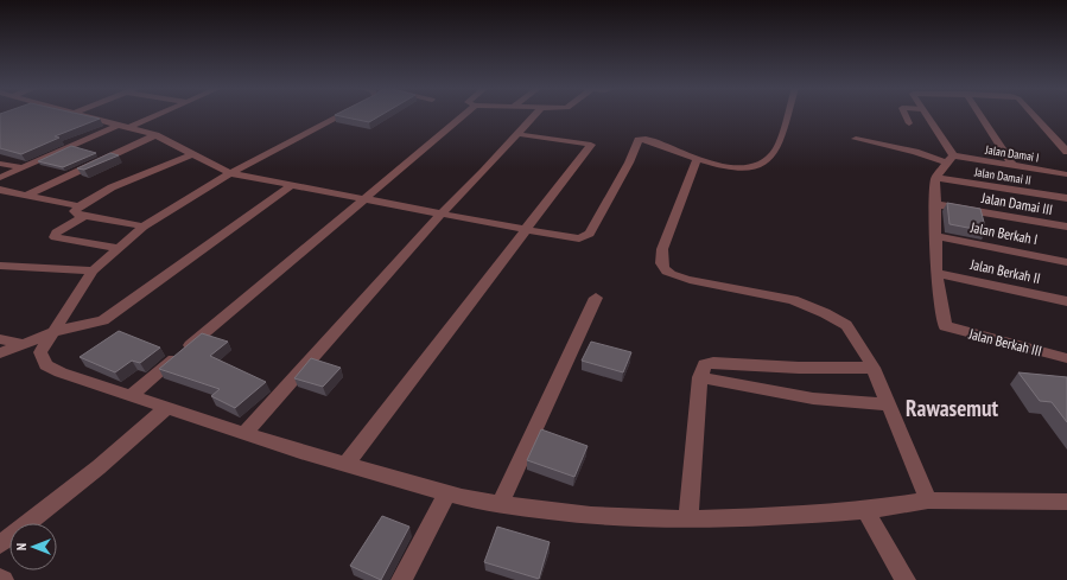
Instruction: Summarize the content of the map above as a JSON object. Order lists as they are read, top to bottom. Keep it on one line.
{"streets":{"street":["Jalan Damai I","Jalan Damai II","Jalan Damai III","Jalan Berkah I","Jalan Berkah II","Jalan Berkah III"]},"crossings":[["Jalan Berkah II","Jalan Berkah III"]],"districts":["Rawasemut"],"north":"left"}
